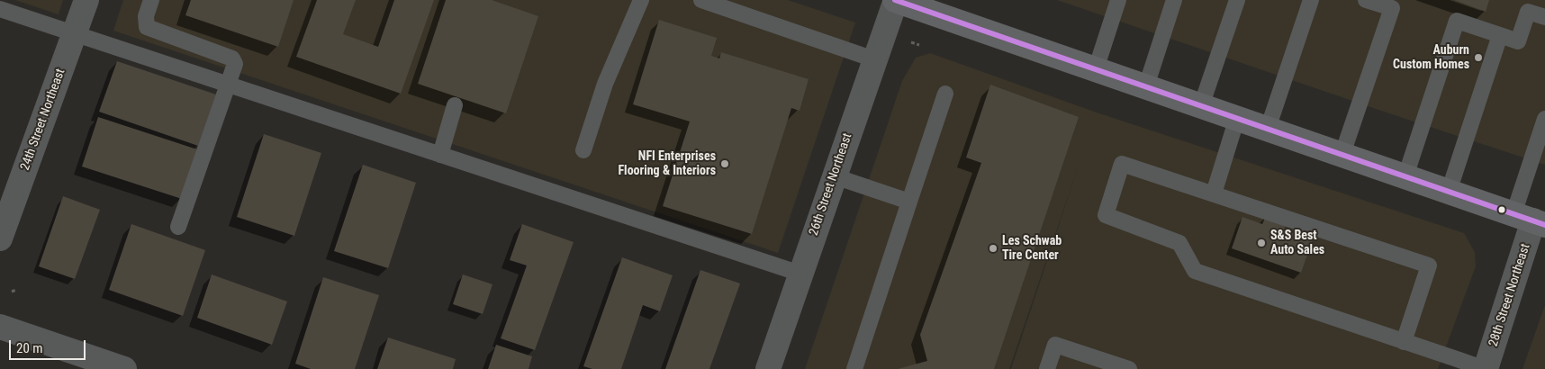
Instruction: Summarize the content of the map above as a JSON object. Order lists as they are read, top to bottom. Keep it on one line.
{"streets":{"street":["24th Street Northeast","26th Street Northeast","28th Street Northeast"]},"places":["Auburn Custom Homes","NFI Enterprises Flooring & Interiors","S&S Best Auto Sales","Les Schwab Tire Center"],"scale_bar":"20 m"}
